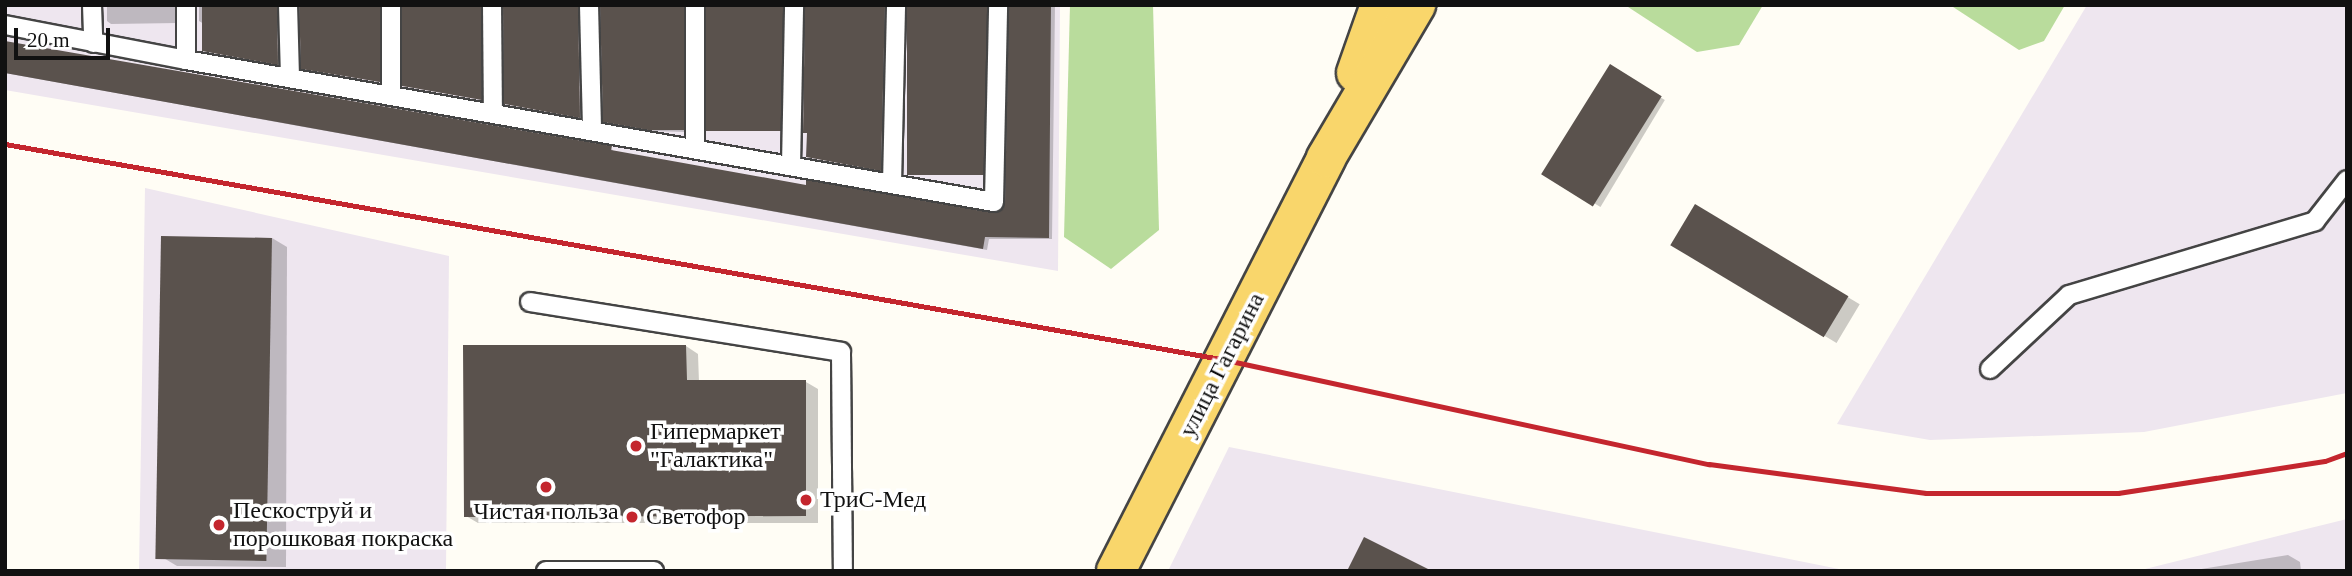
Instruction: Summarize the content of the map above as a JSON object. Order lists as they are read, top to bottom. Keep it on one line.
{"streets":{"main road":["улица Гагарина"]},"places":["Гипермаркет \"Галактика\"","Чистая польза","ТриС-Мед","Светофор","Пескоструй и порошковая покраска"],"scale_bar":"20 m"}
